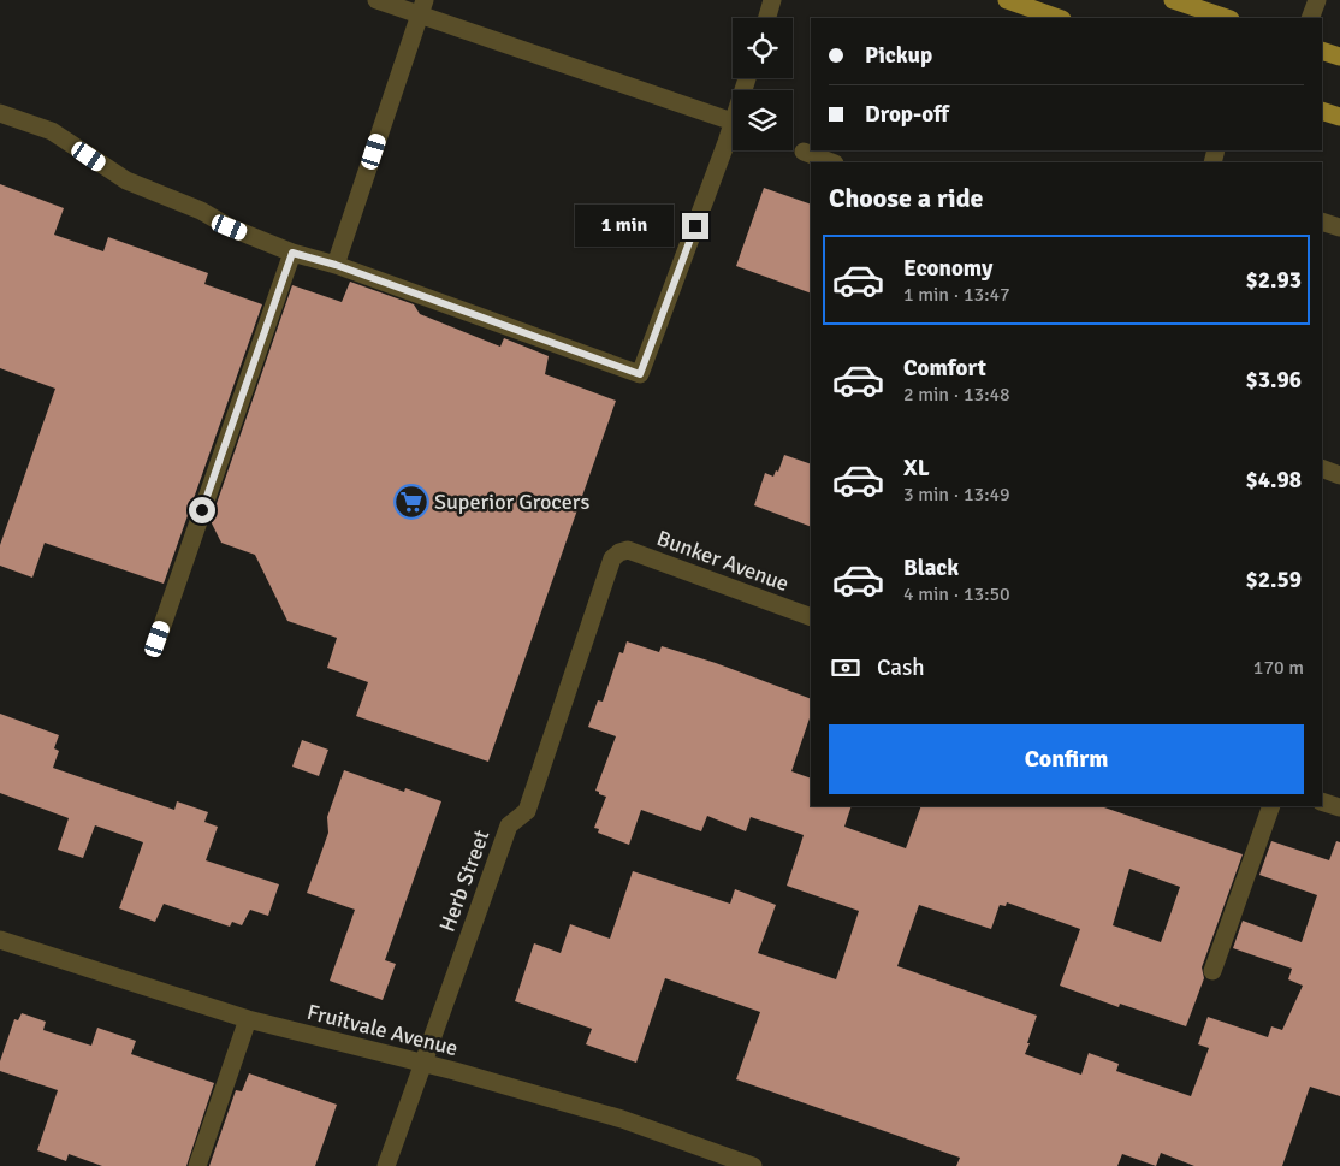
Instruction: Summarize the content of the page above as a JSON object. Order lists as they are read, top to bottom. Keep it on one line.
{"streets":{"street":["Bunker Avenue","Herb Street","Fruitvale Avenue"]},"crossings":[["Bunker Avenue","Herb Street"],["Herb Street","Fruitvale Avenue"]],"places":{"supermarket":["Superior Grocers"]},"page":{"banner":["Pickup","Drop-off"],"heading":"Choose a ride","bubble":"1 min","list":[{"name":"Economy","note":"1 min · 13:47","value":"$2.93"},{"name":"Comfort","note":"2 min · 13:48","value":"$3.96"},{"name":"XL","note":"3 min · 13:49","value":"$4.98"},{"name":"Black","note":"4 min · 13:50","value":"$2.59"}],"pay":["Cash","170 m"],"buttons":"Confirm"}}
